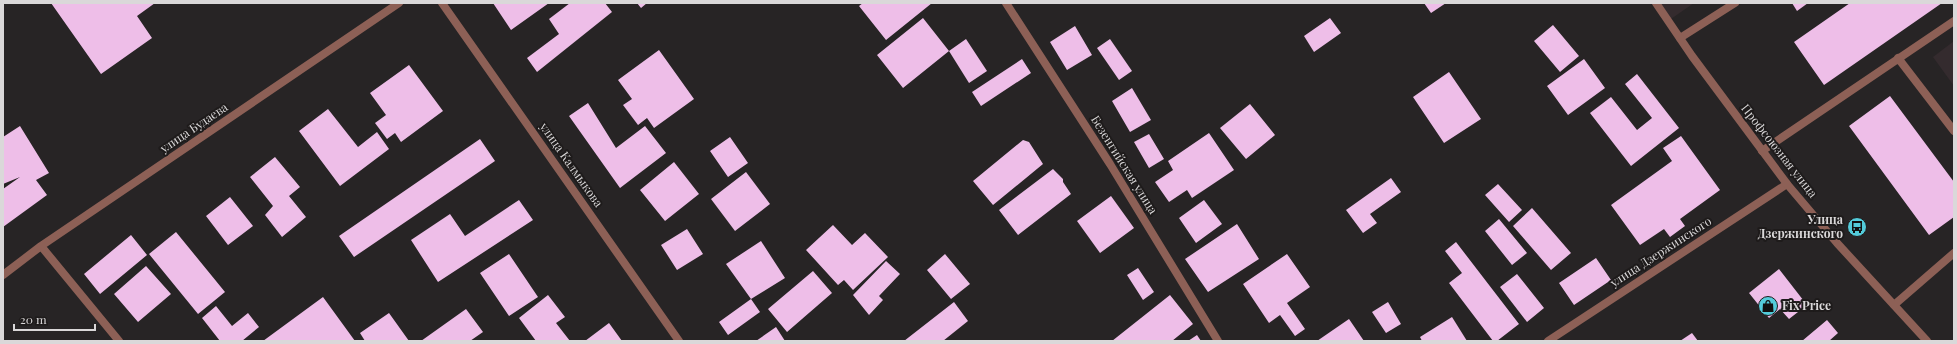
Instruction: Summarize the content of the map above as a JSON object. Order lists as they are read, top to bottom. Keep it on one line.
{"streets":{"street":["улица Будаева","Профсоюзная улица","улица Калмыкова","Безенгийская улица","улица Дзержинского"]},"crossings":[["Профсоюзная улица","улица Дзержинского"]],"places":{"bus stop":["Улица Дзержинского"],"shop":["Fix Price"]},"scale_bar":"20 m"}
